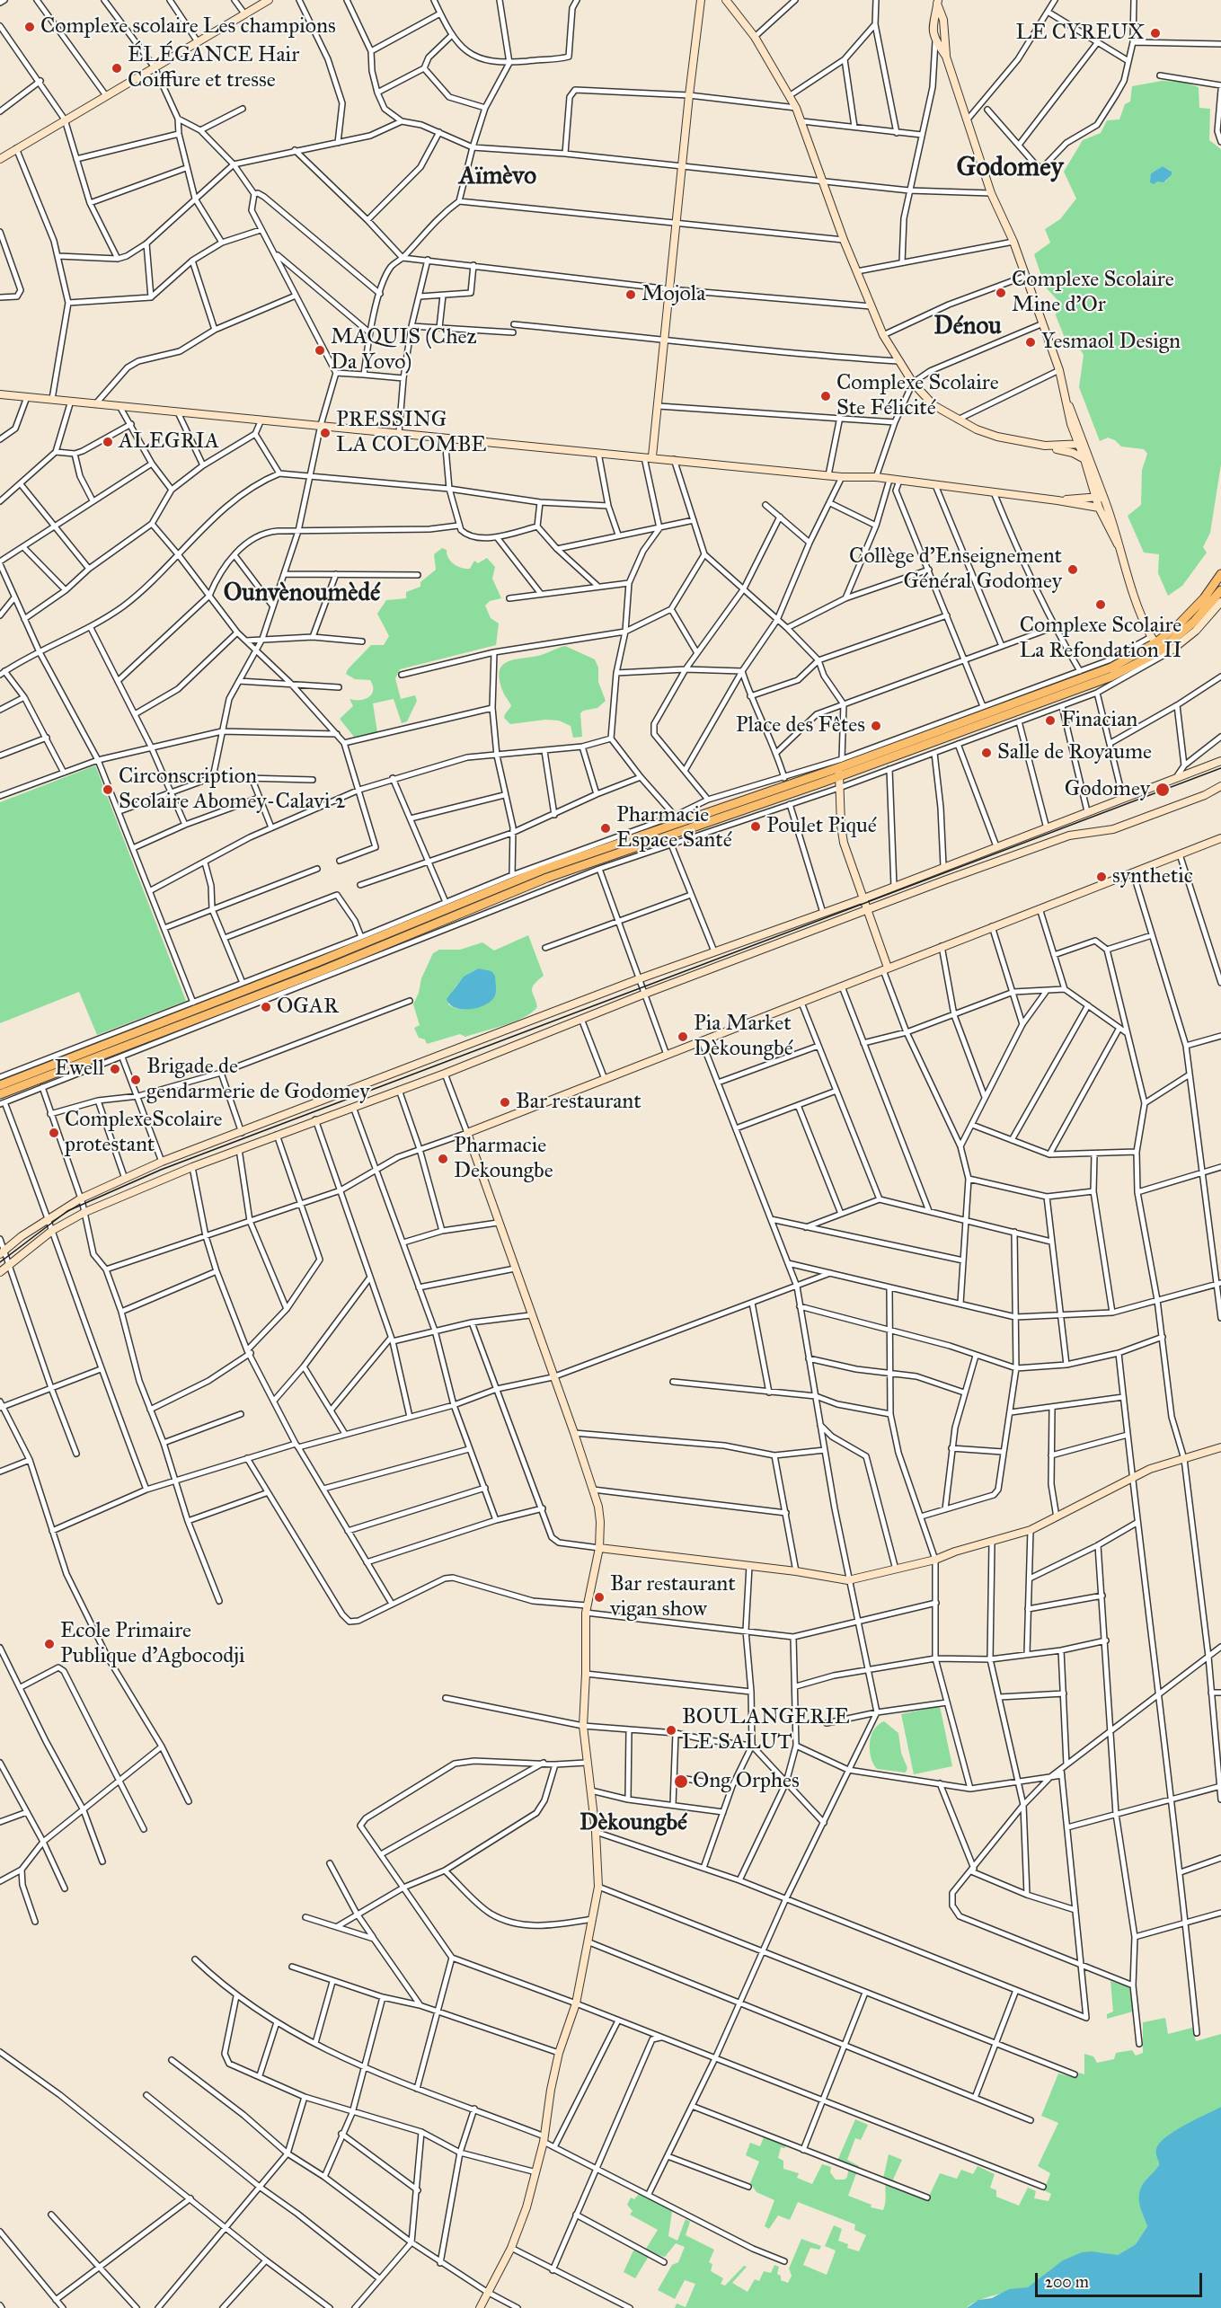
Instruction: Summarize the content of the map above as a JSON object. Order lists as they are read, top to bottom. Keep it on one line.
{"districts":["Godomey","Aïmèvo","Dénou","Ounvènoumèdé","Dèkoungbé"],"places":["Complexe scolaire Les champions","LE CYREUX","ÉLÉGANCE Hair Coiffure et tresse","Complexe Scolaire Mine d'Or","Mojola","Yesmaol Design","MAQUIS (Chez Da Yovo)","Complexe Scolaire Ste Félicité","PRESSING LA COLOMBE","ALEGRIA","Collège d’Enseignement Général Godomey","Complexe Scolaire La Refondation II","Finacian","Place des Fêtes","Salle de Royaume","Circonscription Scolaire Abomey-Calavi 2","Godomey","Poulet Piqué","Pharmacie Espace Santé","synthetic","OGAR","Pia Market Dèkoungbé","Ewell","Brigade de gendarmerie de Godomey","Bar restaurant","ComplexeScolaire protestant","Pharmacie Dekoungbe","Bar restaurant vigan show","Ecole Primaire Publique d'Agbocodji","BOULANGERIE LE SALUT","Ong Orphes"],"scale_bar":"200 m"}
